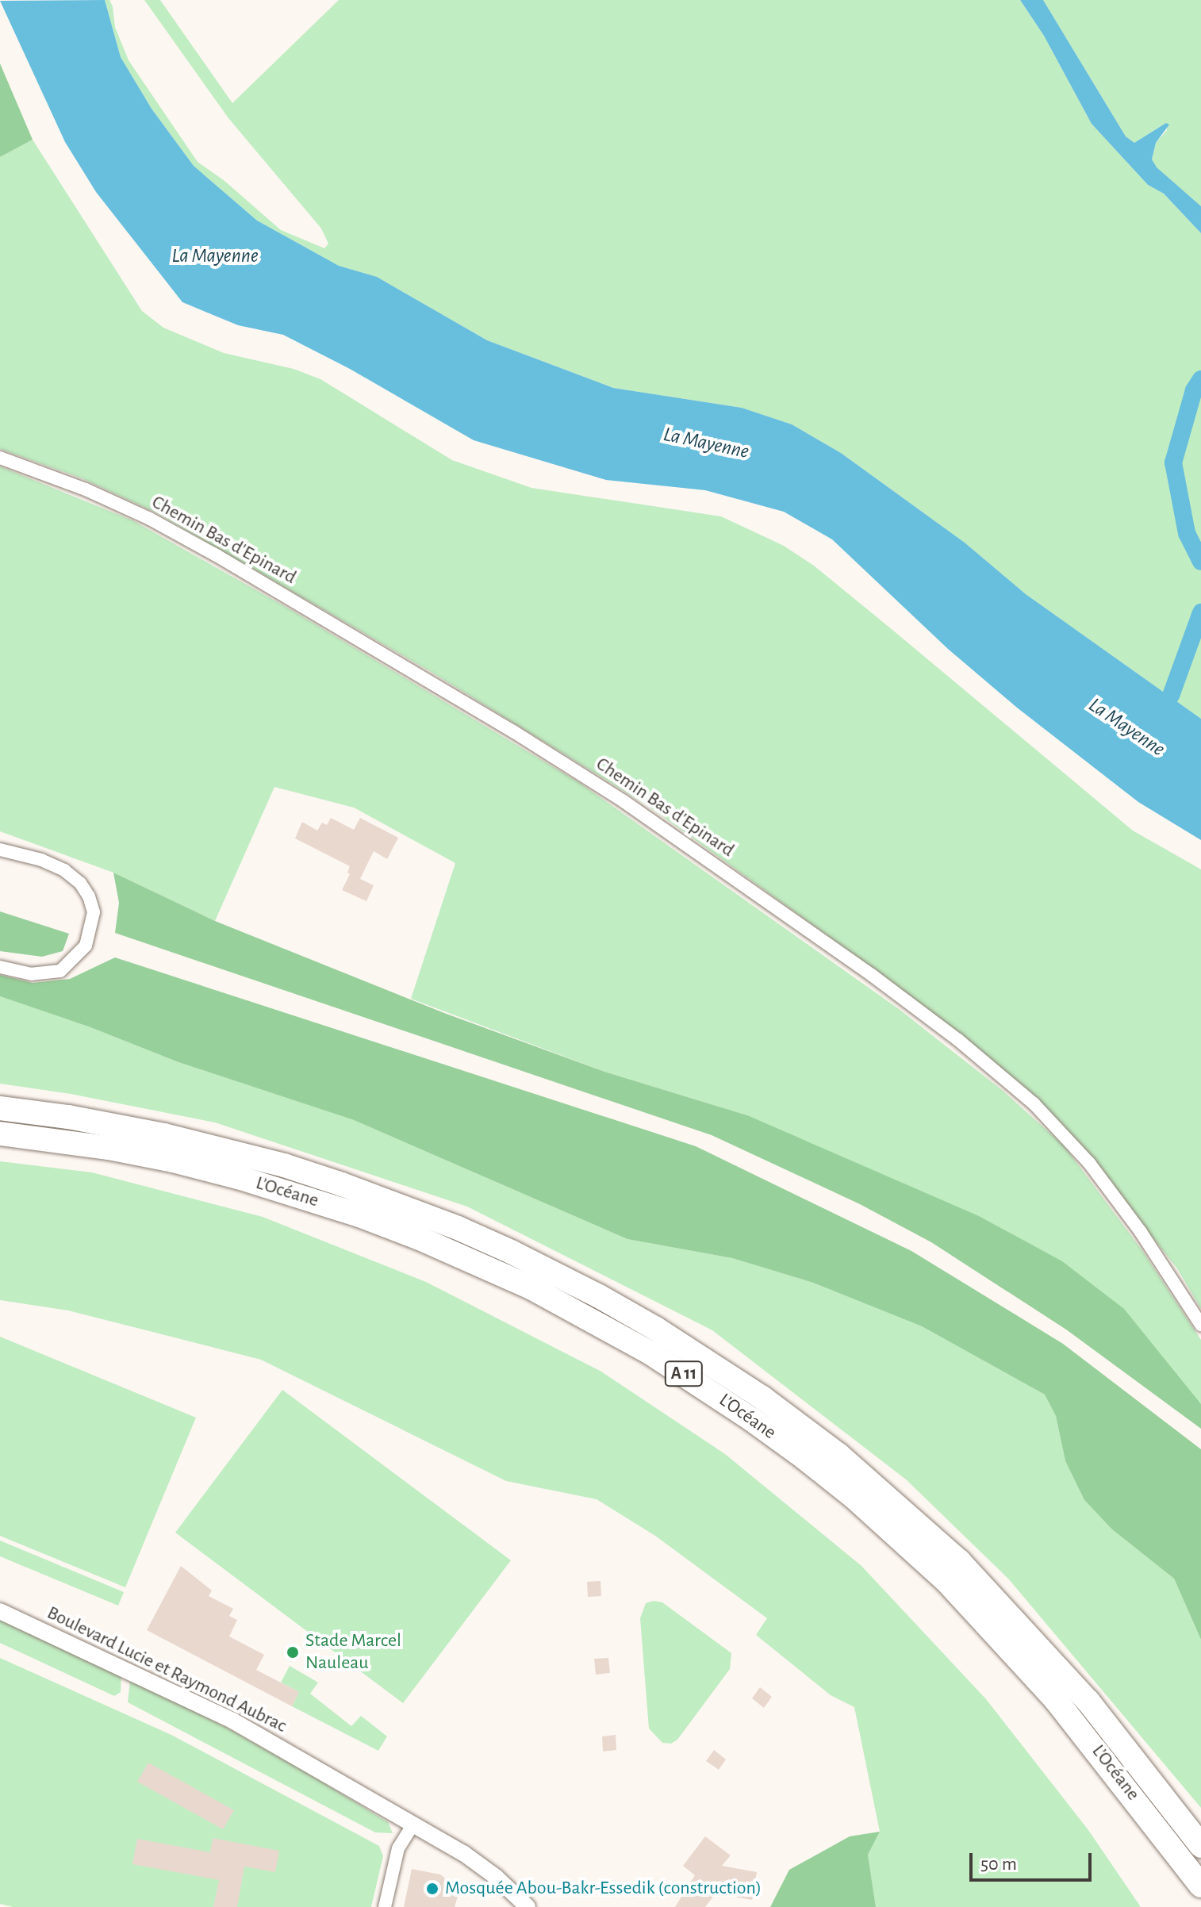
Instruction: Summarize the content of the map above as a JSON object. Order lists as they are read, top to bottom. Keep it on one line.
{"streets":{"highway":["L’Océane","A 11"],"street":["Chemin Bas d'Epinard","Boulevard Lucie et Raymond Aubrac"]},"water":["La Mayenne"],"places":["Stade Marcel Nauleau","Mosquée Abou-Bakr-Essedik (construction)"],"scale_bar":"50 m"}
